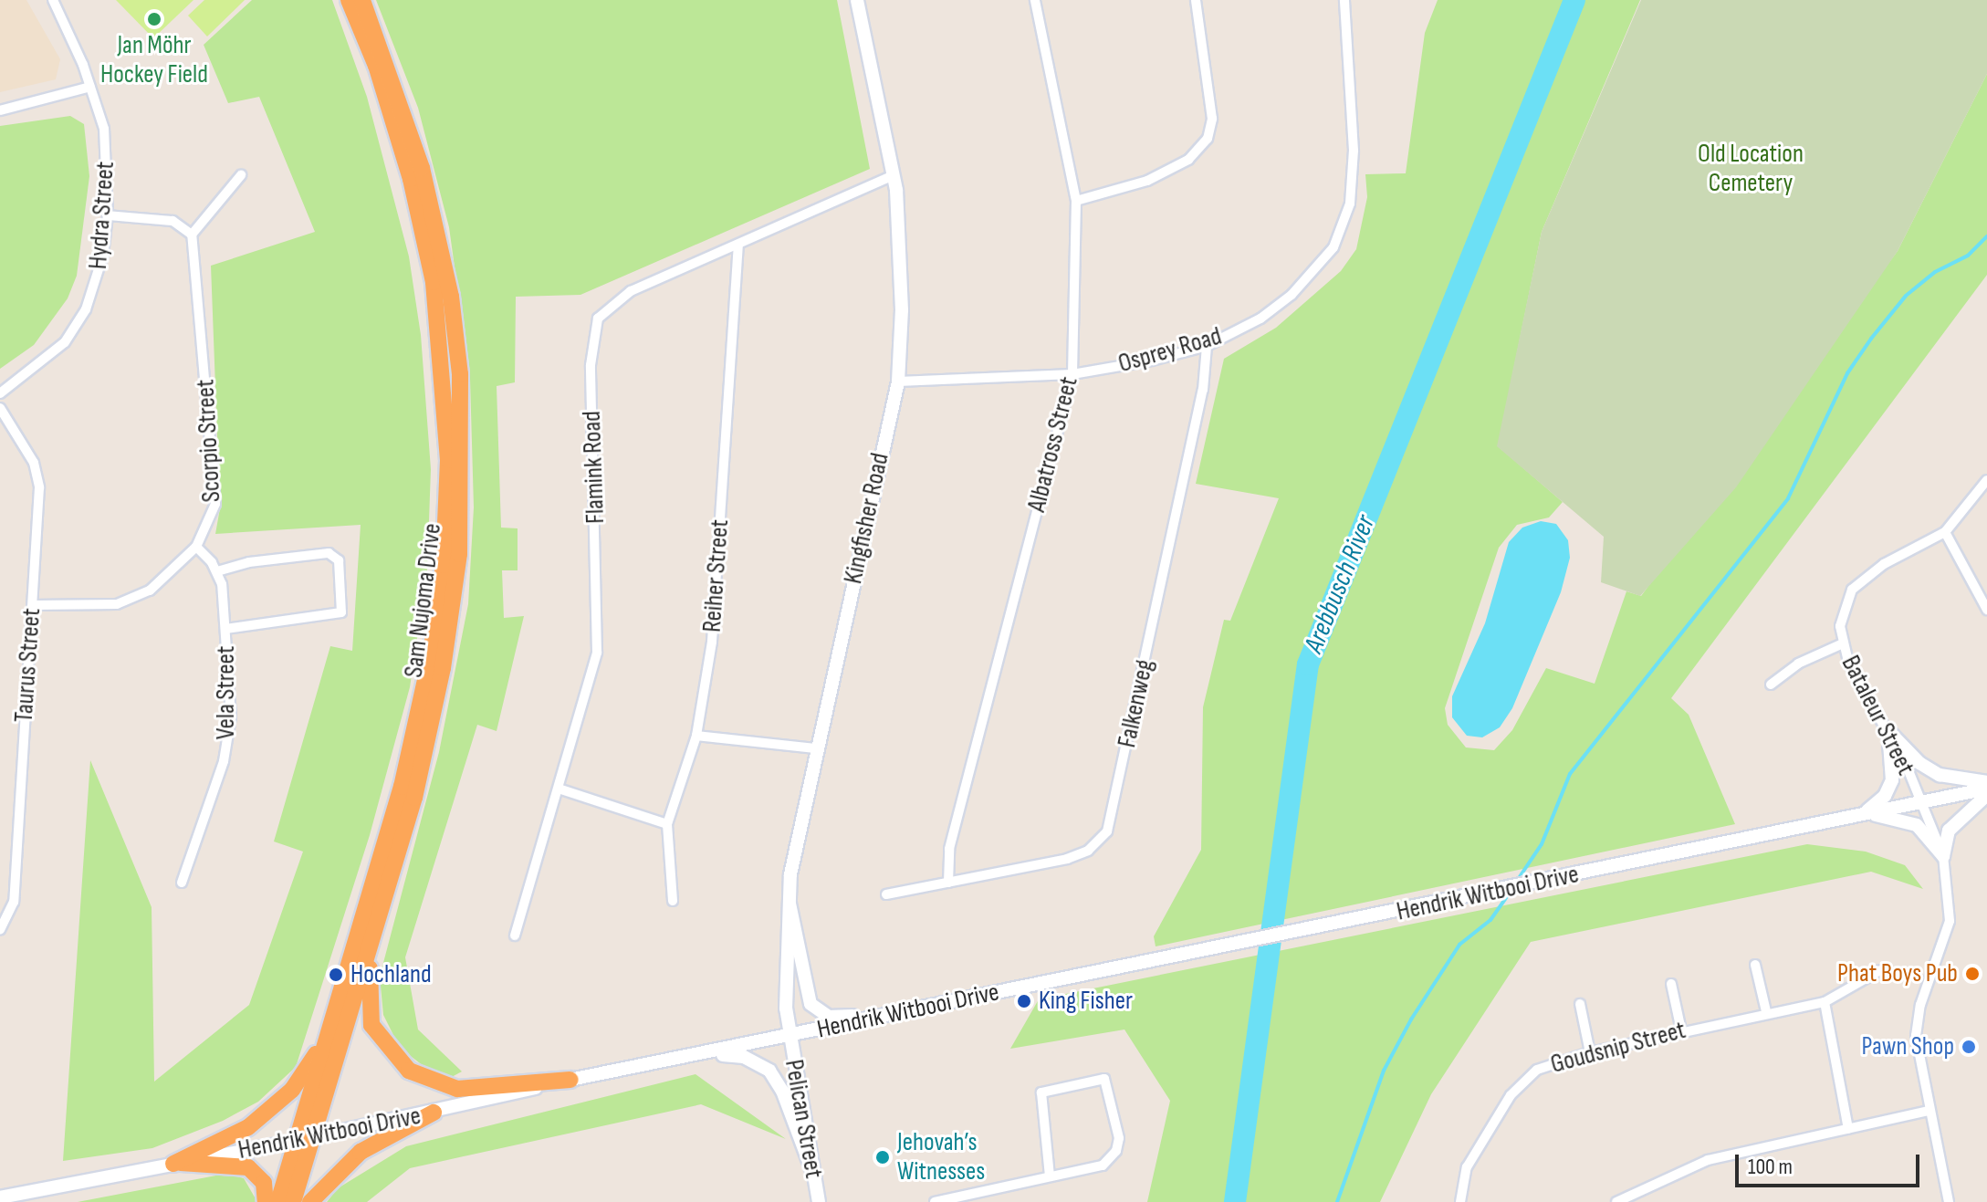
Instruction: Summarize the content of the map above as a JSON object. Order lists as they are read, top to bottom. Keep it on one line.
{"streets":{"highway":["Sam Nujoma Drive"],"main road":["Kingfisher Road","Hendrik Witbooi Drive","Pelican Street"],"street":["Hydra Street","Osprey Road","Scorpio Street","Albatross Street","Flamink Road","Reiher Street","Taurus Street","Vela Street","Falkenweg","Bataleur Street","Goudsnip Street"]},"crossings":[["Osprey Road","Albatross Street"],["Osprey Road","Kingfisher Road"],["Osprey Road","Falkenweg"],["Scorpio Street","Taurus Street"],["Albatross Street","Falkenweg"],["Flamink Road","Kingfisher Road"],["Flamink Road","Reiher Street"],["Kingfisher Road","Hendrik Witbooi Drive"],["Kingfisher Road","Pelican Street"],["Sam Nujoma Drive","Hendrik Witbooi Drive"],["Bataleur Street","Hendrik Witbooi Drive"],["Hendrik Witbooi Drive","Pelican Street"]],"water":["Arebbusch River"],"parks":["Old Location Cemetery"],"places":["Jan Möhr Hockey Field","Phat Boys Pub","Hochland","King Fisher","Pawn Shop","Jehovah’s Witnesses"],"scale_bar":"100 m"}
